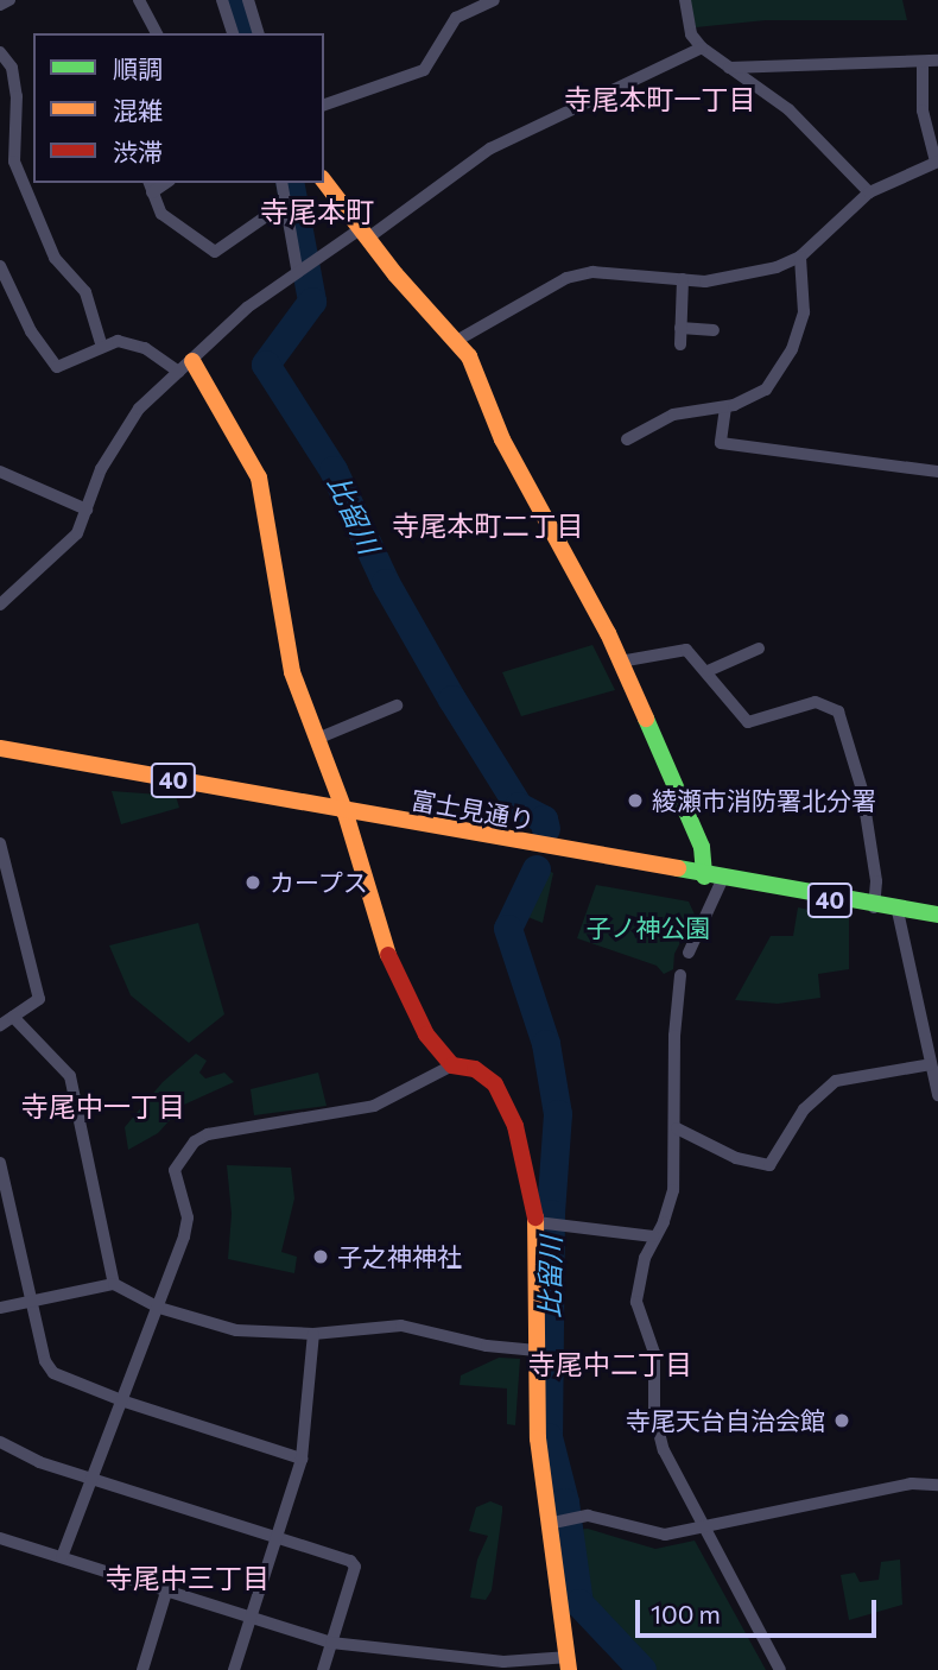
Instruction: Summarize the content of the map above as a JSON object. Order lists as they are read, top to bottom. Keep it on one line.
{"streets":{"street":["40","富士見通り"]},"districts":["寺尾本町一丁目","寺尾本町","寺尾本町二丁目","寺尾中一丁目","寺尾中二丁目","寺尾中三丁目"],"water":["比留川"],"parks":["子ノ神公園"],"places":["綾瀬市消防署北分署","カープス","子之神神社","寺尾天台自治会館"],"legend":["順調","混雑","渋滞"],"scale_bar":"100 m"}
